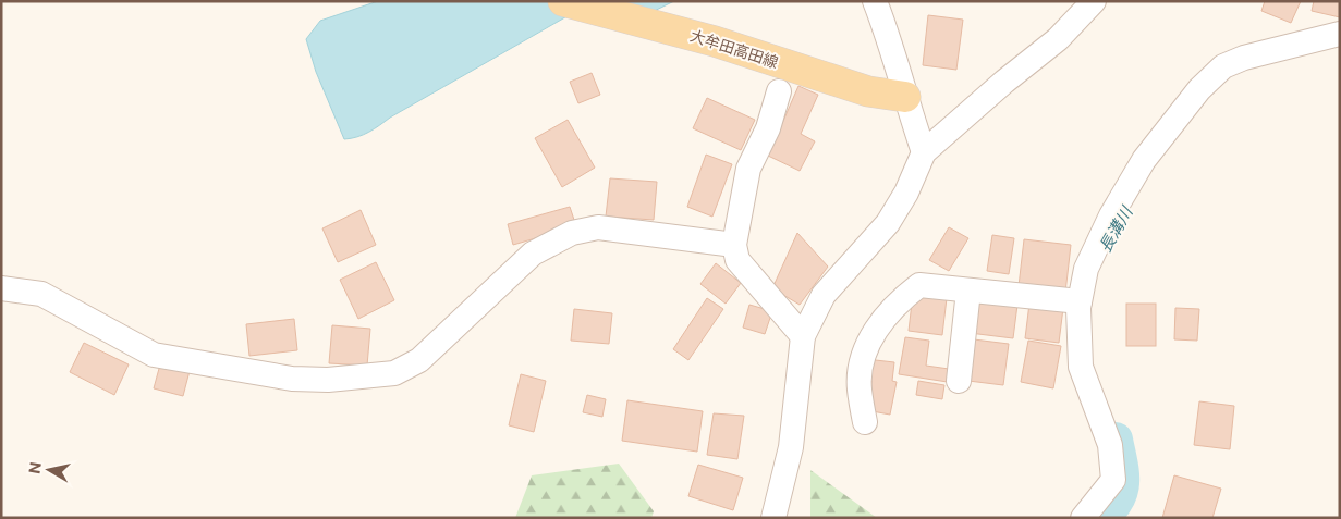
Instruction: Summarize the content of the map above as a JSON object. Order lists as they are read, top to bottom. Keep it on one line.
{"streets":{"main road":["大牟田高田線"]},"water":["長溝川"],"north":"left"}
